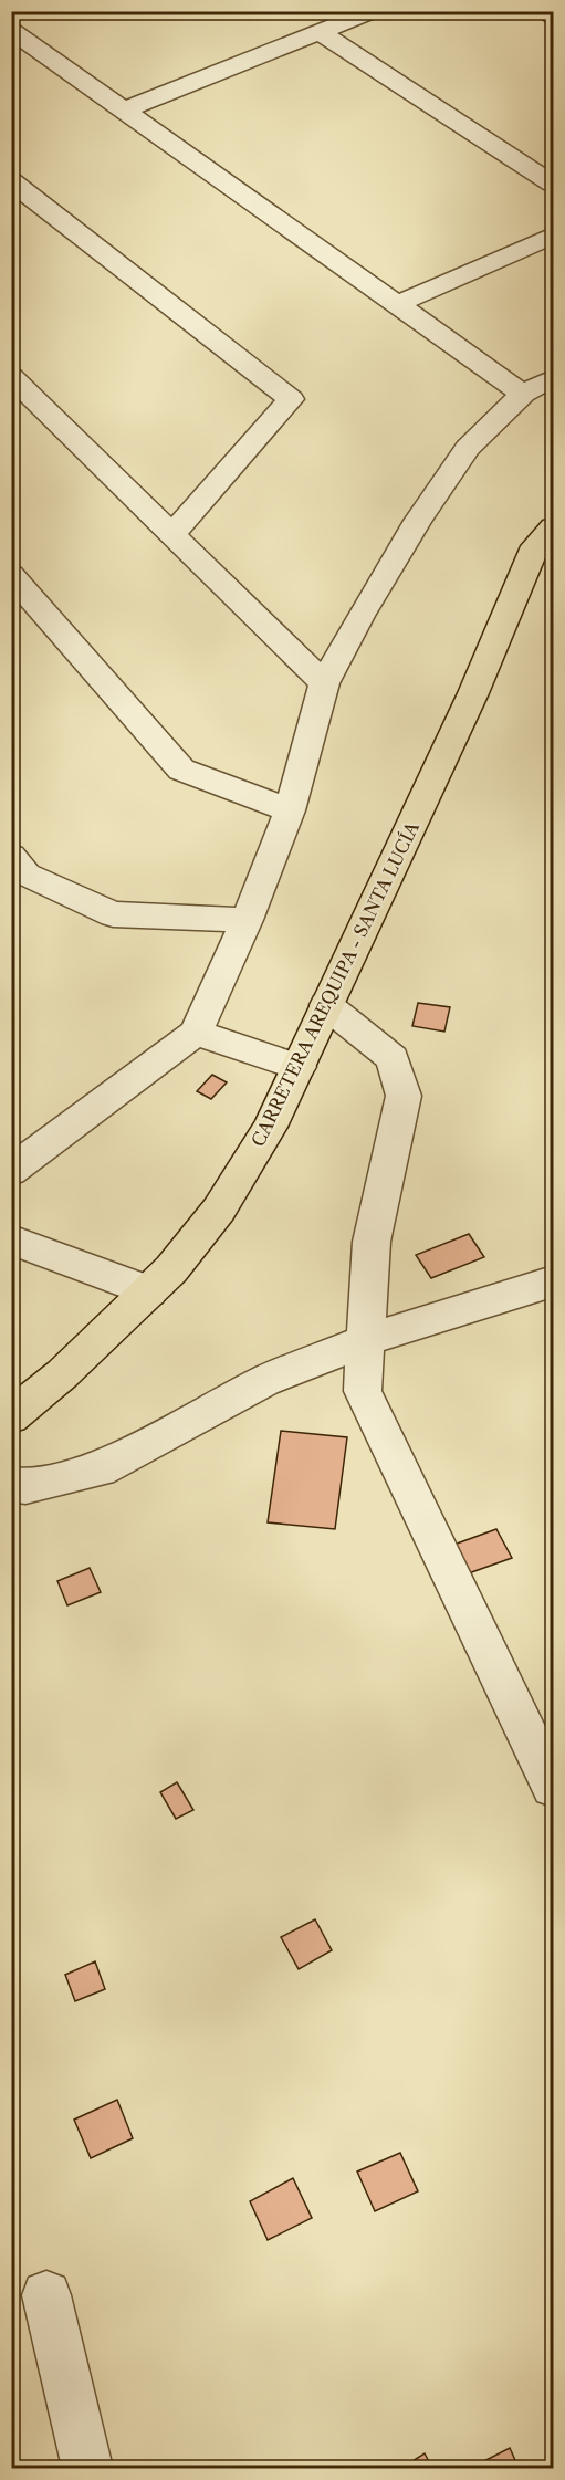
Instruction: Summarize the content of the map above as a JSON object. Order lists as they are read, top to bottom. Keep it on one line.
{"streets":{"main road":["CARRETERA AREQUIPA - SANTA LUCÍA"]}}
